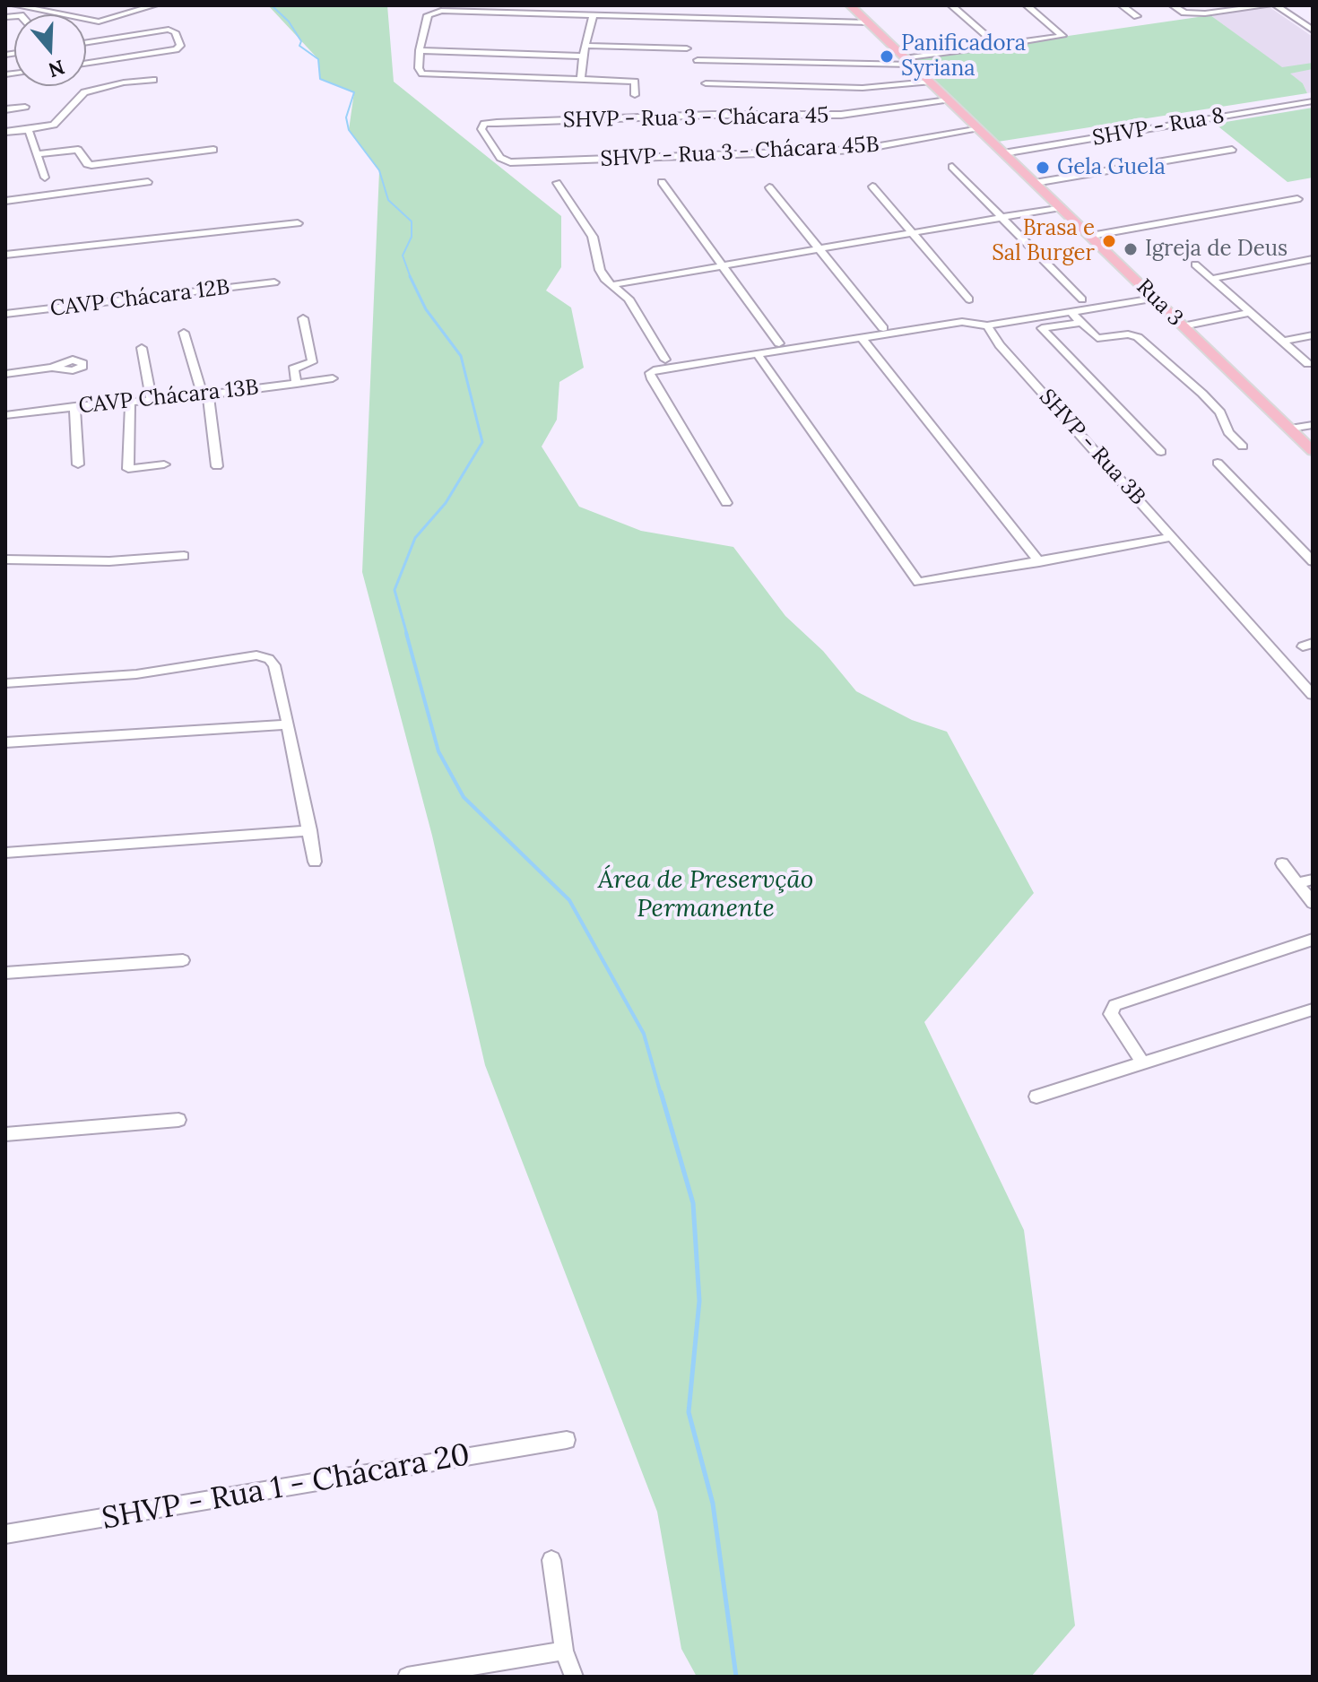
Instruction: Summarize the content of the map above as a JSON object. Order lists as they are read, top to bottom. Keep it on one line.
{"streets":{"main road":["Rua 3"],"street":["SHVP - Rua 3 - Chácara 45","SHVP - Rua 8","SHVP - Rua 3 - Chácara 45B","CAVP Chácara 12B","CAVP Chácara 13B","SHVP - Rua 3B","SHVP - Rua 1 - Chácara 20"]},"crossings":[["SHVP - Rua 3 - Chácara 45","SHVP - Rua 3 - Chácara 45B"],["SHVP - Rua 3 - Chácara 45","Rua 3"],["SHVP - Rua 8","Rua 3"],["SHVP - Rua 3 - Chácara 45B","Rua 3"]],"parks":["Área de Preservção Permanente"],"places":["Panificadora Syriana","Gela Guela","Brasa e Sal Burger","Igreja de Deus"],"north":"bottom"}
